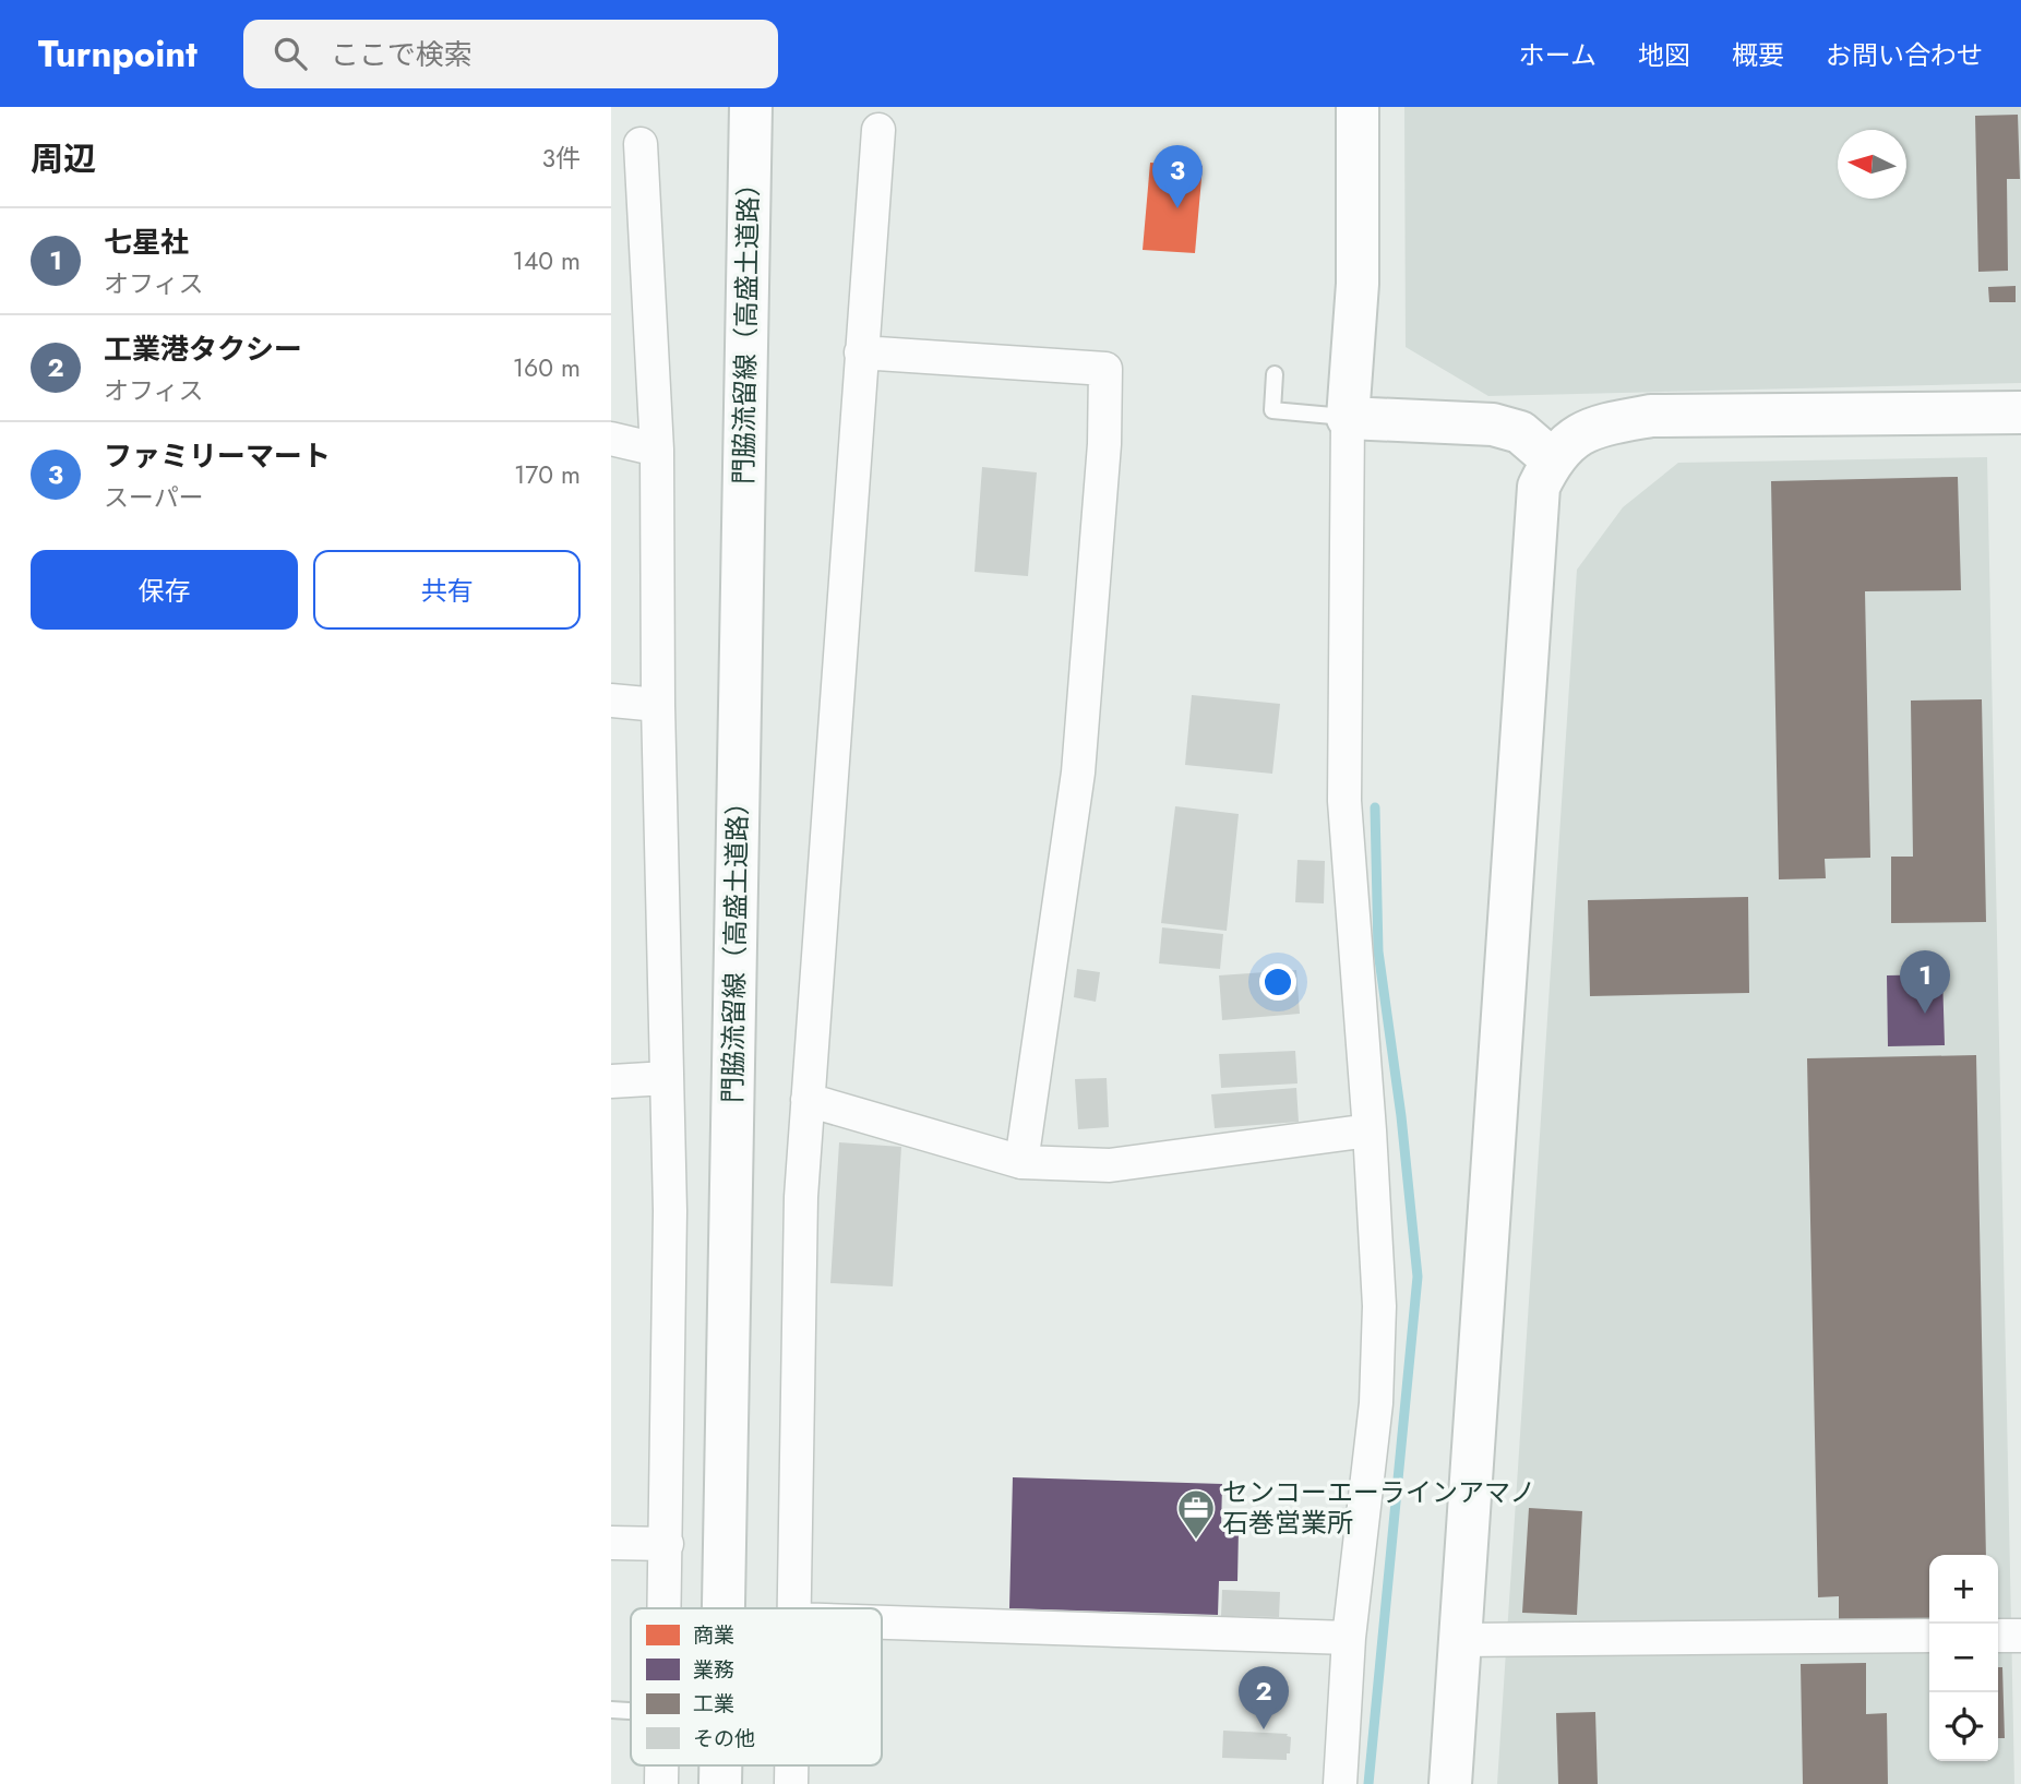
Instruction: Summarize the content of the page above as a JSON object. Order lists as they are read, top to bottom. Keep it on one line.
{"streets":{"street":["門脇流留線（高盛土道路）"]},"places":{"office":["センコーエーラインアマノ 石巻営業所"]},"legend":["商業","業務","工業","その他"],"north":"left","page":{"header":"Turnpoint","search":"ここで検索","nav":["ホーム","地図","概要","お問い合わせ"],"heading":["周辺","3件"],"pins":["3","1","2"],"list":[{"mark":"1","name":"七星社","note":"オフィス","value":"140 m"},{"mark":"2","name":"工業港タクシー","note":"オフィス","value":"160 m"},{"mark":"3","name":"ファミリーマート","note":"スーパー","value":"170 m"}],"buttons":["保存","共有"],"map_buttons":["+","−"]}}
